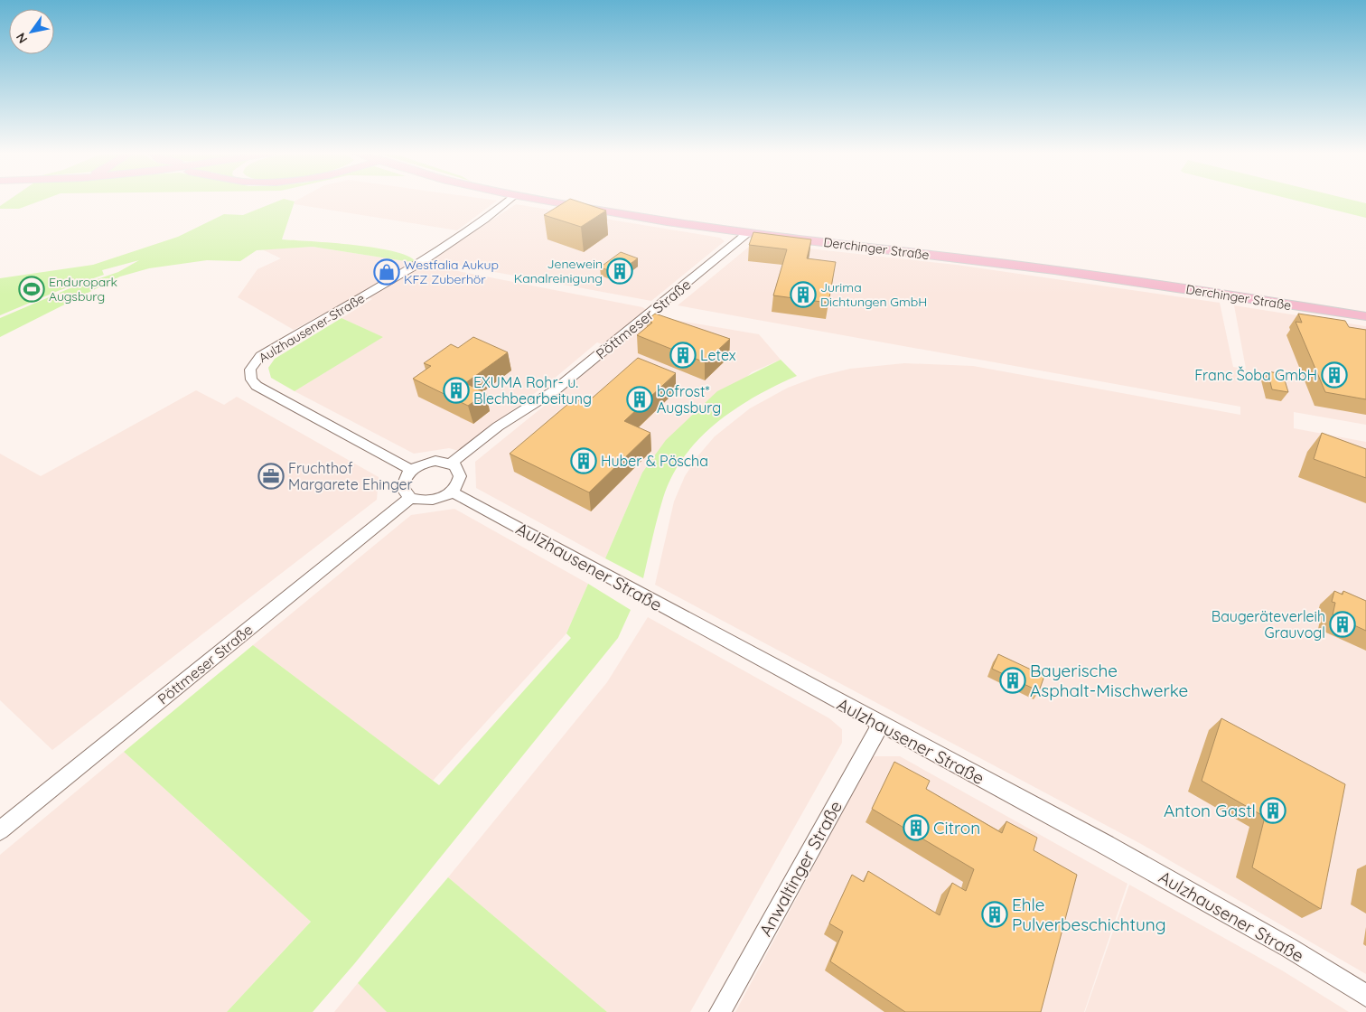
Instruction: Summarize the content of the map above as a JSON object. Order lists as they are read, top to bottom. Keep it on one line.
{"streets":{"main road":["Derchinger Straße"],"street":["Pöttmeser Straße","Aulzhausener Straße","Anwaltinger Straße"]},"crossings":[["Derchinger Straße","Pöttmeser Straße"],["Pöttmeser Straße","Aulzhausener Straße"],["Aulzhausener Straße","Anwaltinger Straße"]],"places":{"building":["Jenewein Kanalreinigung","Jurima Dichtungen GmbH","Letex","Franc Šoba GmbH","EXUMA Rohr- u. Blechbearbeitung","bofrost* Augsburg","Huber & Pöscha","Baugeräteverleih Grauvogl","Bayerische Asphalt-Mischwerke","Anton Gastl","Citron","Ehle Pulverbeschichtung"],"shop":["Westfalia Aukup KFZ Zuberhör"],"sports":["Enduropark Augsburg"],"office":["Fruchthof Margarete Ehinger"]},"north":"bottom left"}
